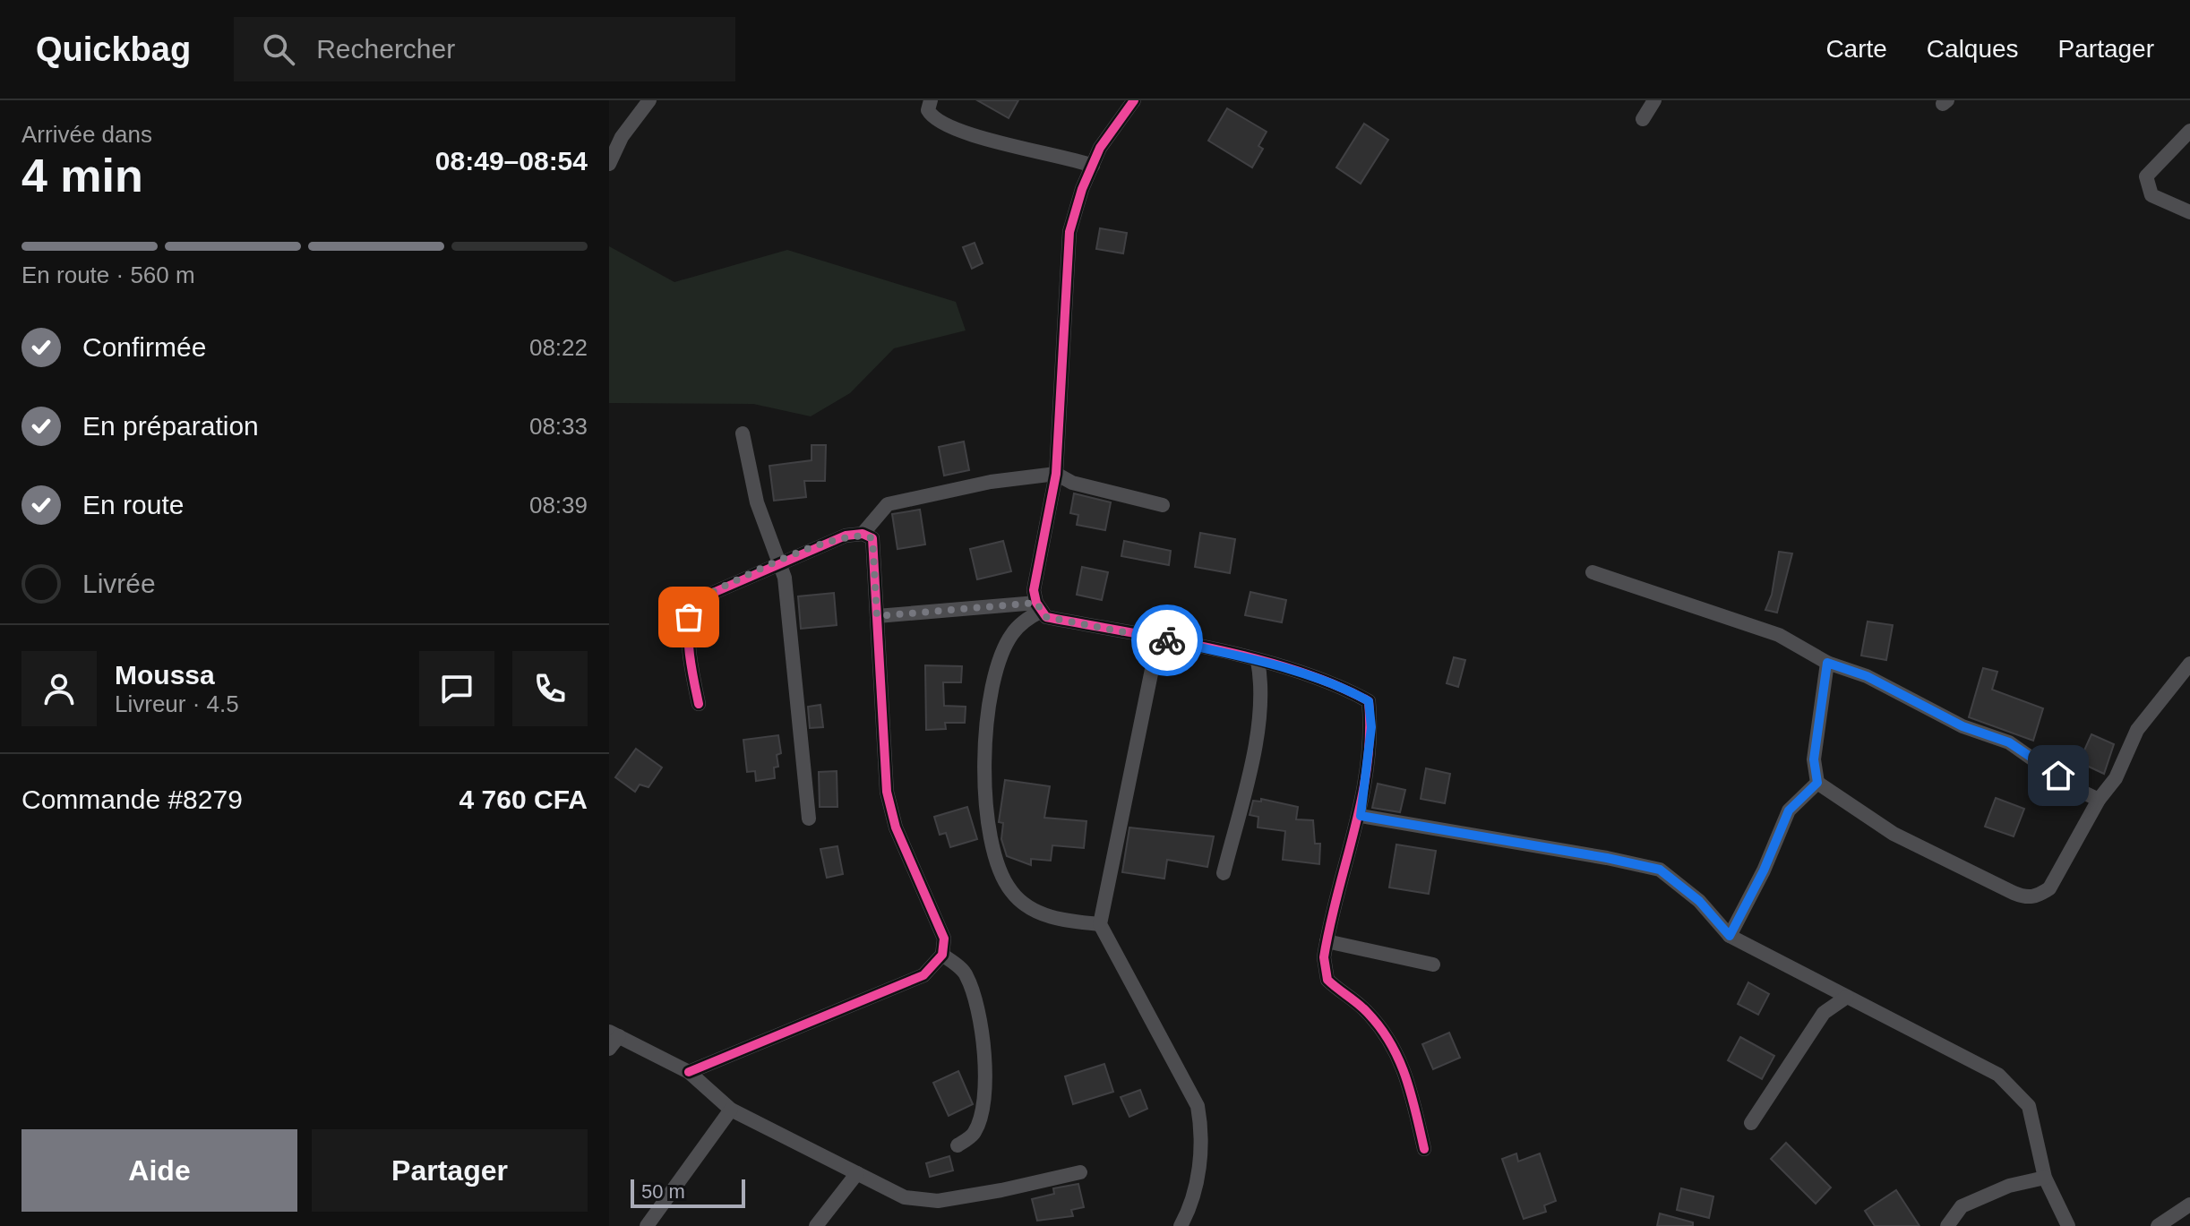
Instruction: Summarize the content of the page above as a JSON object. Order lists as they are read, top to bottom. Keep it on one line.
{"scale_bar":"50 m","page":{"header":"Quickbag","search":"Rechercher","nav":["Carte","Calques","Partager"],"heading":["4 min","Arrivée dans","08:49–08:54"],"panel":["Moussa","Livreur · 4.5","Commande #8279","4 760 CFA"],"bar":"En route · 560 m","list":[["Confirmée","08:22"],["En préparation","08:33"],["En route","08:39"],"Livrée"],"buttons":["Aide","Partager"],"scale":"50 m"}}
